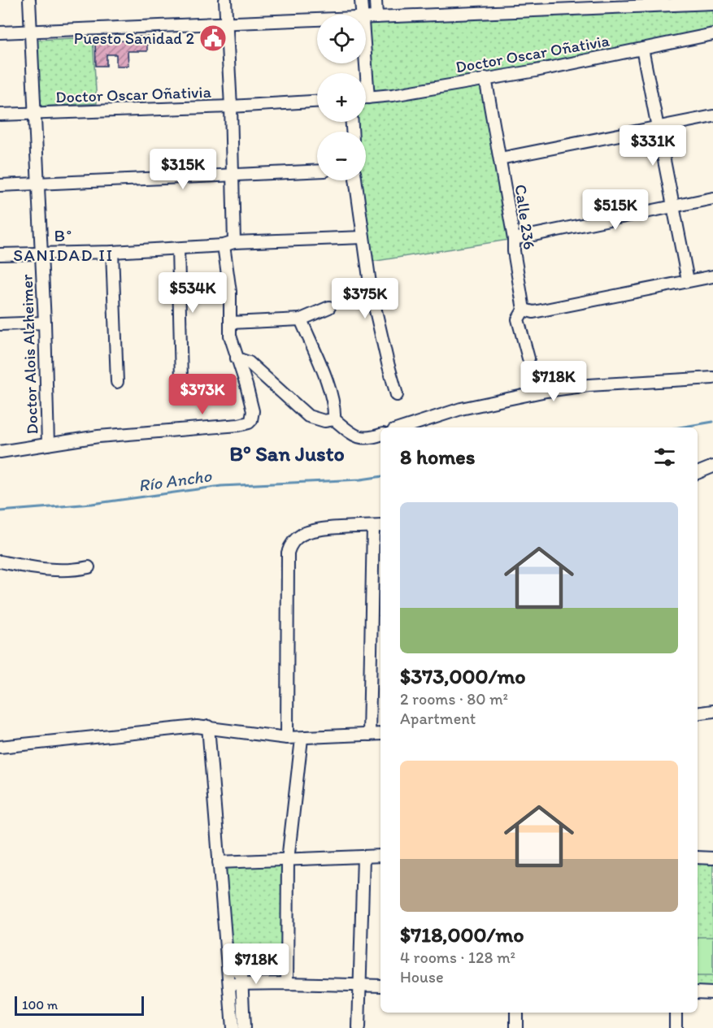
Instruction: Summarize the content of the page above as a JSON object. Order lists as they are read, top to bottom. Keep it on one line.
{"streets":{"street":["Doctor Oscar Oñativia","Calle 236","Doctor Alois Alzheimer"]},"crossings":[["Doctor Oscar Oñativia","Calle 236"],["Doctor Oscar Oñativia","Doctor Alois Alzheimer"]],"districts":["B° SANIDAD II","Bº San Justo"],"water":["Río Ancho"],"places":{"public building":["Puesto Sanidad 2"]},"scale_bar":"100 m","page":{"map_buttons":["+","−"],"price":["$331K","$315K","$515K","$534K","$375K","$718K","$373K","$718K"],"heading":"8 homes","list":[{"name":"$373,000/mo","note":"2 rooms · 80 m² · Apartment"},{"name":"$718,000/mo","note":"4 rooms · 128 m² · House"}],"scale":"100 m"}}
